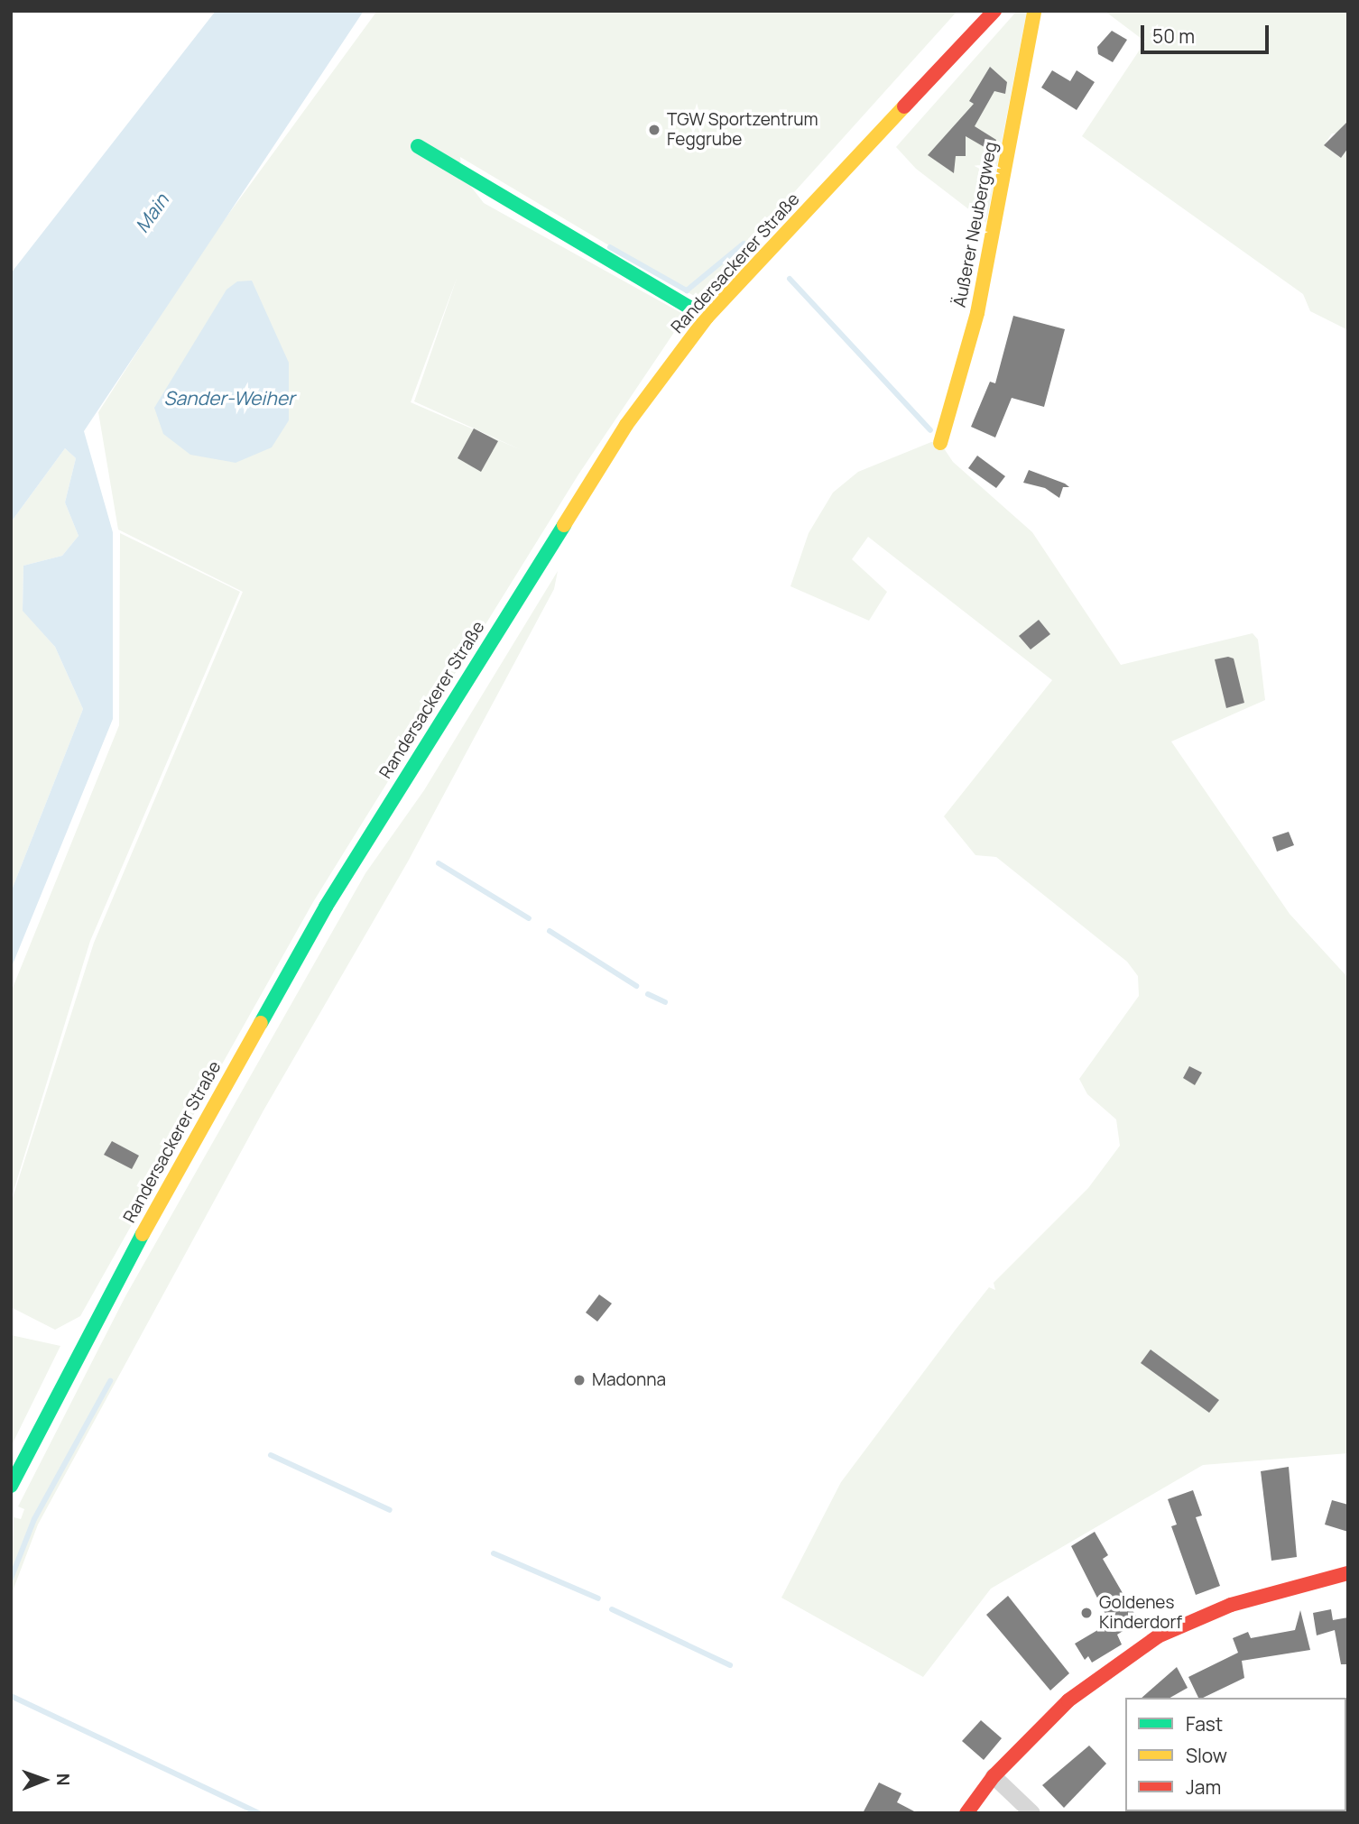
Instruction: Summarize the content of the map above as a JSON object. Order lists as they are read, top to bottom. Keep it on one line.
{"streets":{"main road":["Äußerer Neubergweg","Randersackerer Straße"]},"water":["Main","Sander-Weiher"],"places":["TGW Sportzentrum Feggrube","Madonna","Goldenes Kinderdorf"],"legend":["Fast","Slow","Jam"],"scale_bar":"50 m","north":"right"}
